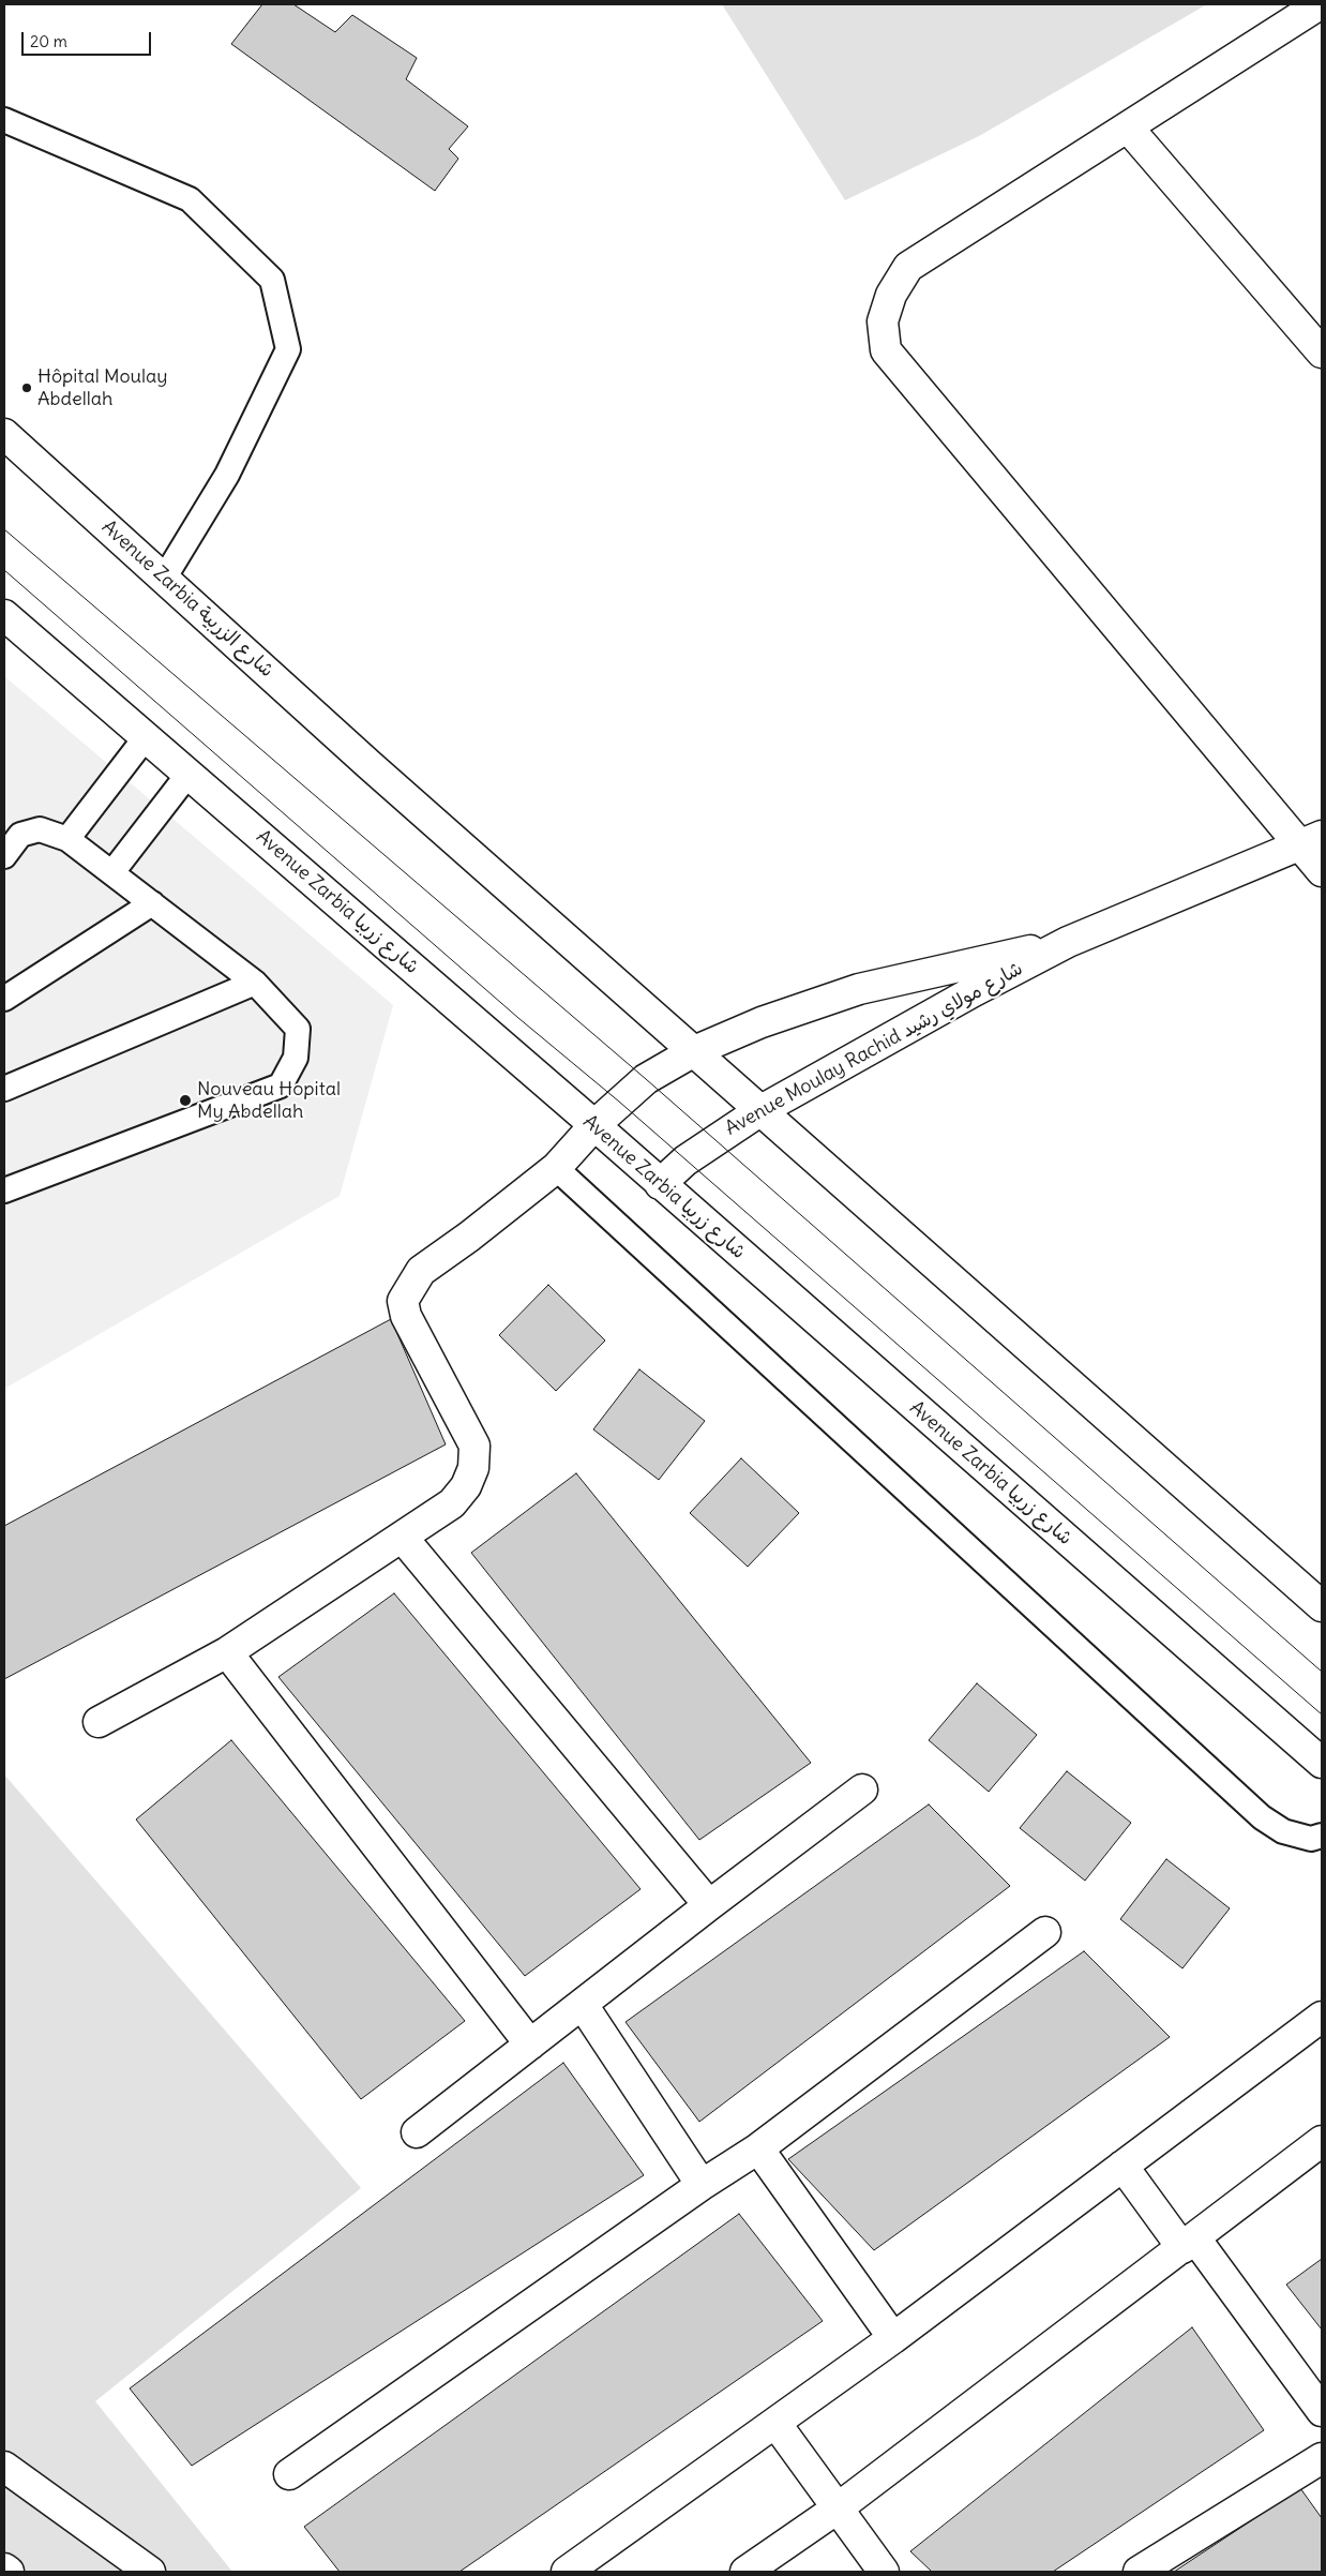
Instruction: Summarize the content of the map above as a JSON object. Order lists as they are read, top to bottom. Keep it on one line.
{"streets":{"street":["Avenue Zarbia شارع الزربية","Avenue Zarbia شارع زربيا","Avenue Moulay Rachid شارع مولاي رشيد"]},"crossings":[["Avenue Zarbia شارع الزربية","Avenue Moulay Rachid شارع مولاي رشيد"],["Avenue Zarbia شارع زربيا","Avenue Moulay Rachid شارع مولاي رشيد"]],"places":["Hôpital Moulay Abdellah","Nouveau Hopital My Abdellah"],"scale_bar":"20 m"}
